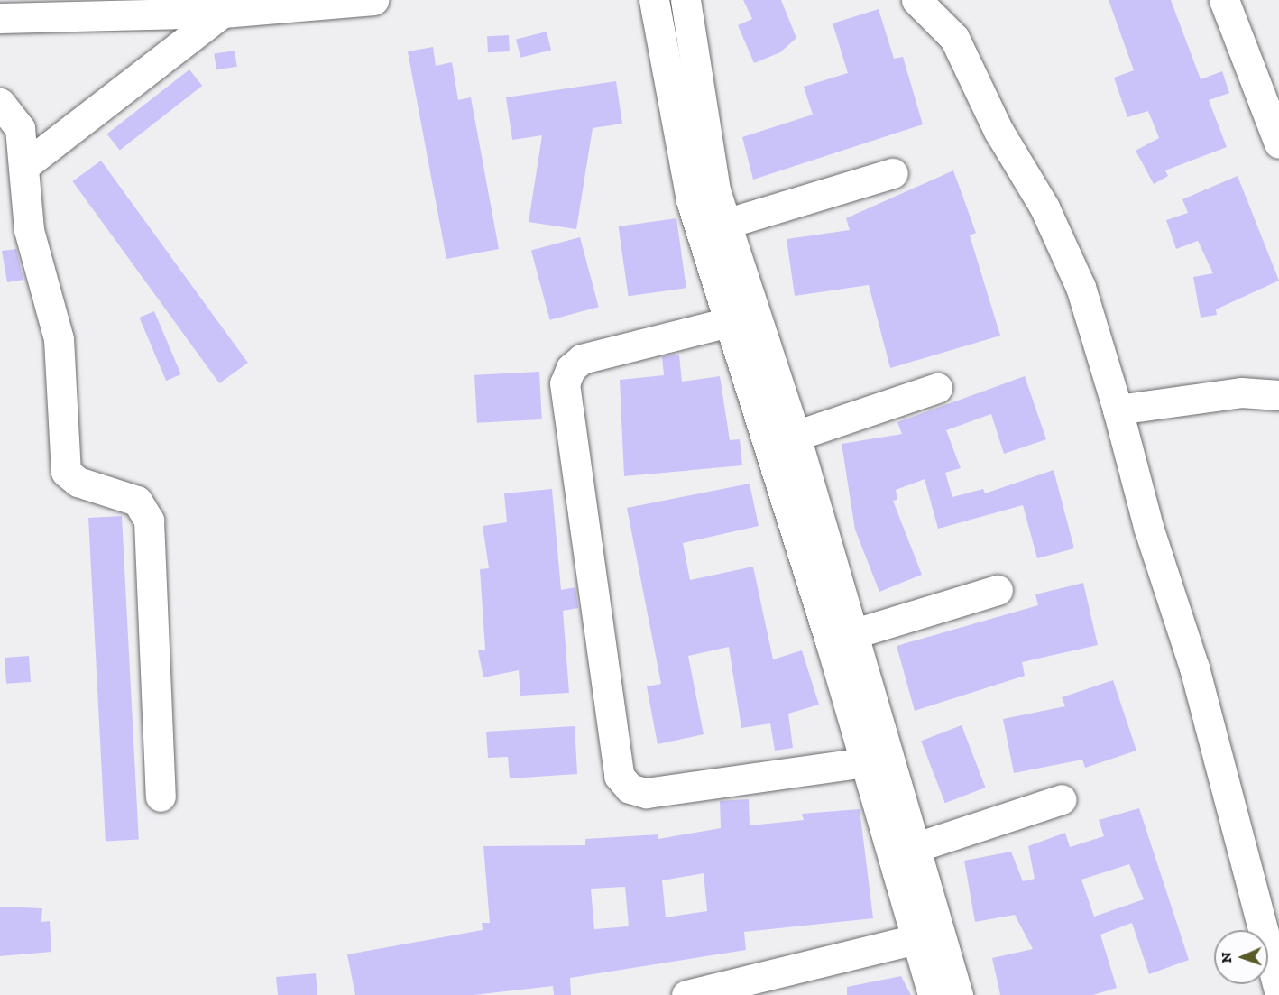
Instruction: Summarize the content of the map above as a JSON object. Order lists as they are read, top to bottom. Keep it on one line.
{"north":"left"}
